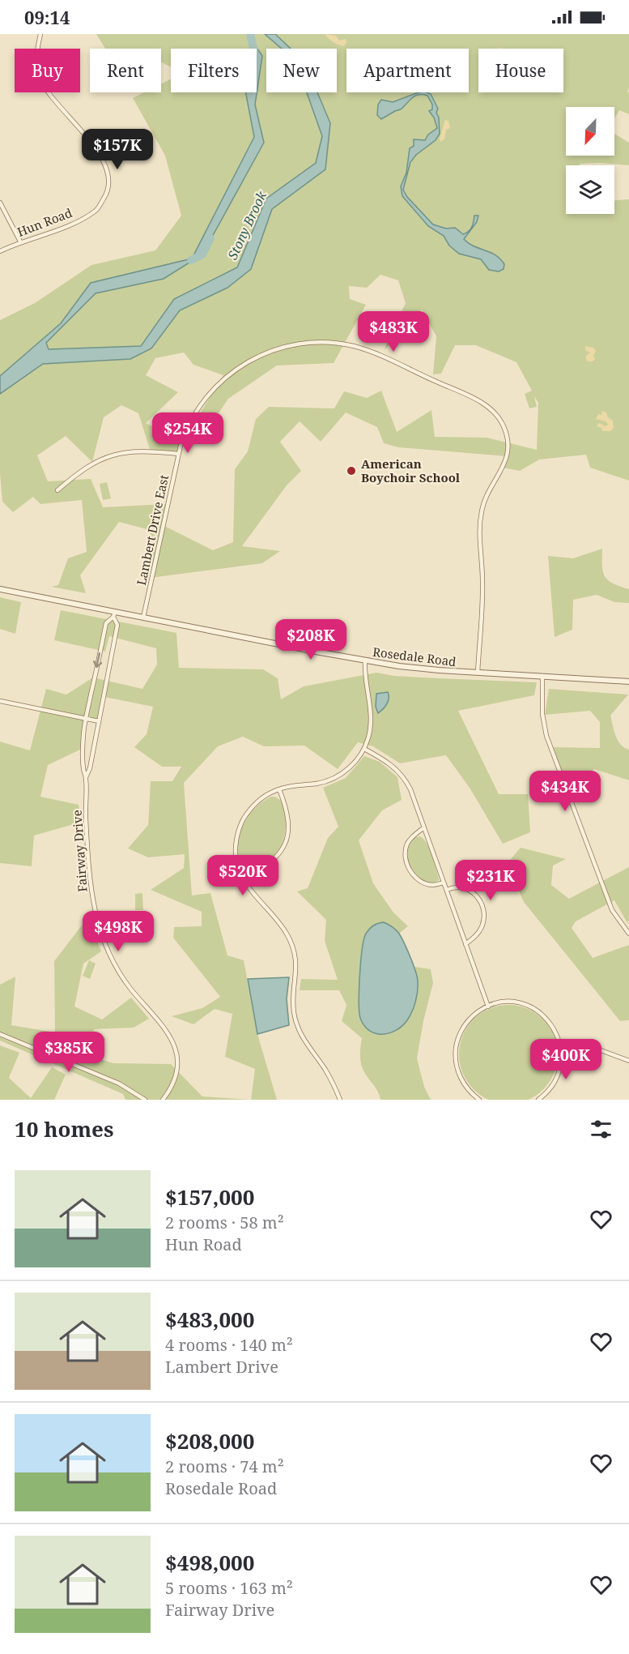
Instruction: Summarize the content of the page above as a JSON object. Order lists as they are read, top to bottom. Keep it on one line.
{"streets":{"street":["Hun Road","Lambert Drive East","Rosedale Road","Fairway Drive"]},"crossings":[["Lambert Drive East","Rosedale Road"],["Rosedale Road","Fairway Drive"]],"water":["Stony Brook"],"places":["American Boychoir School"],"north":"bottom left","page":{"status":"09:14","chip":["Buy","Rent","Filters","New","Apartment","House"],"price":["$157K","$483K","$254K","$208K","$434K","$520K","$231K","$498K","$385K","$400K"],"heading":"10 homes","list":[{"name":"$157,000","note":"2 rooms · 58 m² · Hun Road"},{"name":"$483,000","note":"4 rooms · 140 m² · Lambert Drive"},{"name":"$208,000","note":"2 rooms · 74 m² · Rosedale Road"},{"name":"$498,000","note":"5 rooms · 163 m² · Fairway Drive"}]}}
